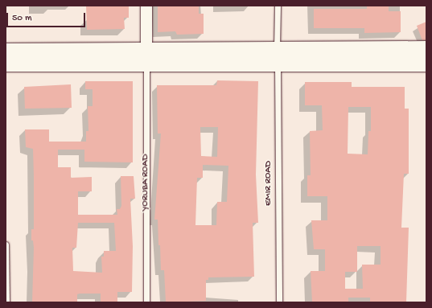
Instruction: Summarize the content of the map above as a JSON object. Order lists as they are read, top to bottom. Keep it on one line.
{"streets":{"street":["YORUBA ROAD"],"lane":["EMIR ROAD"]},"scale_bar":"50 m"}
